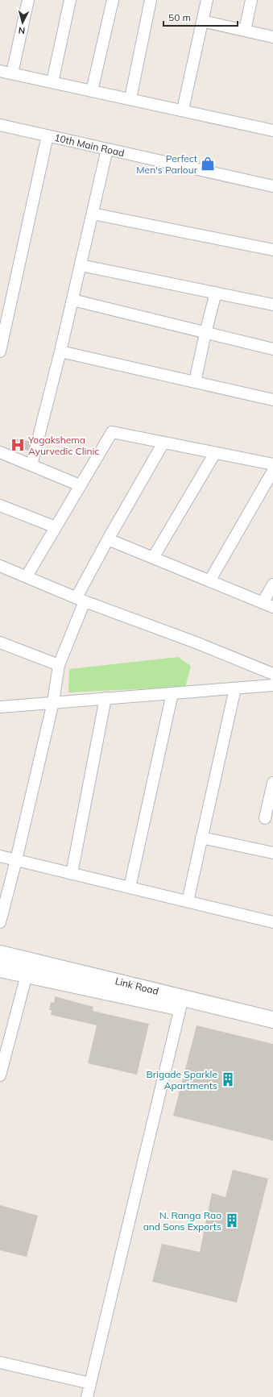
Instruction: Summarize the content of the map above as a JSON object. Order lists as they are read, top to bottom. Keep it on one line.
{"streets":{"main road":["Link Road"],"street":["10th Main Road"]},"places":{"shop":["Perfect Men's Parlour"],"hospital":["Yogakshema Ayurvedic Clinic"],"building":["Brigade Sparkle Apartments","N. Ranga Rao and Sons Exports"]},"scale_bar":"50 m","north":"bottom"}
